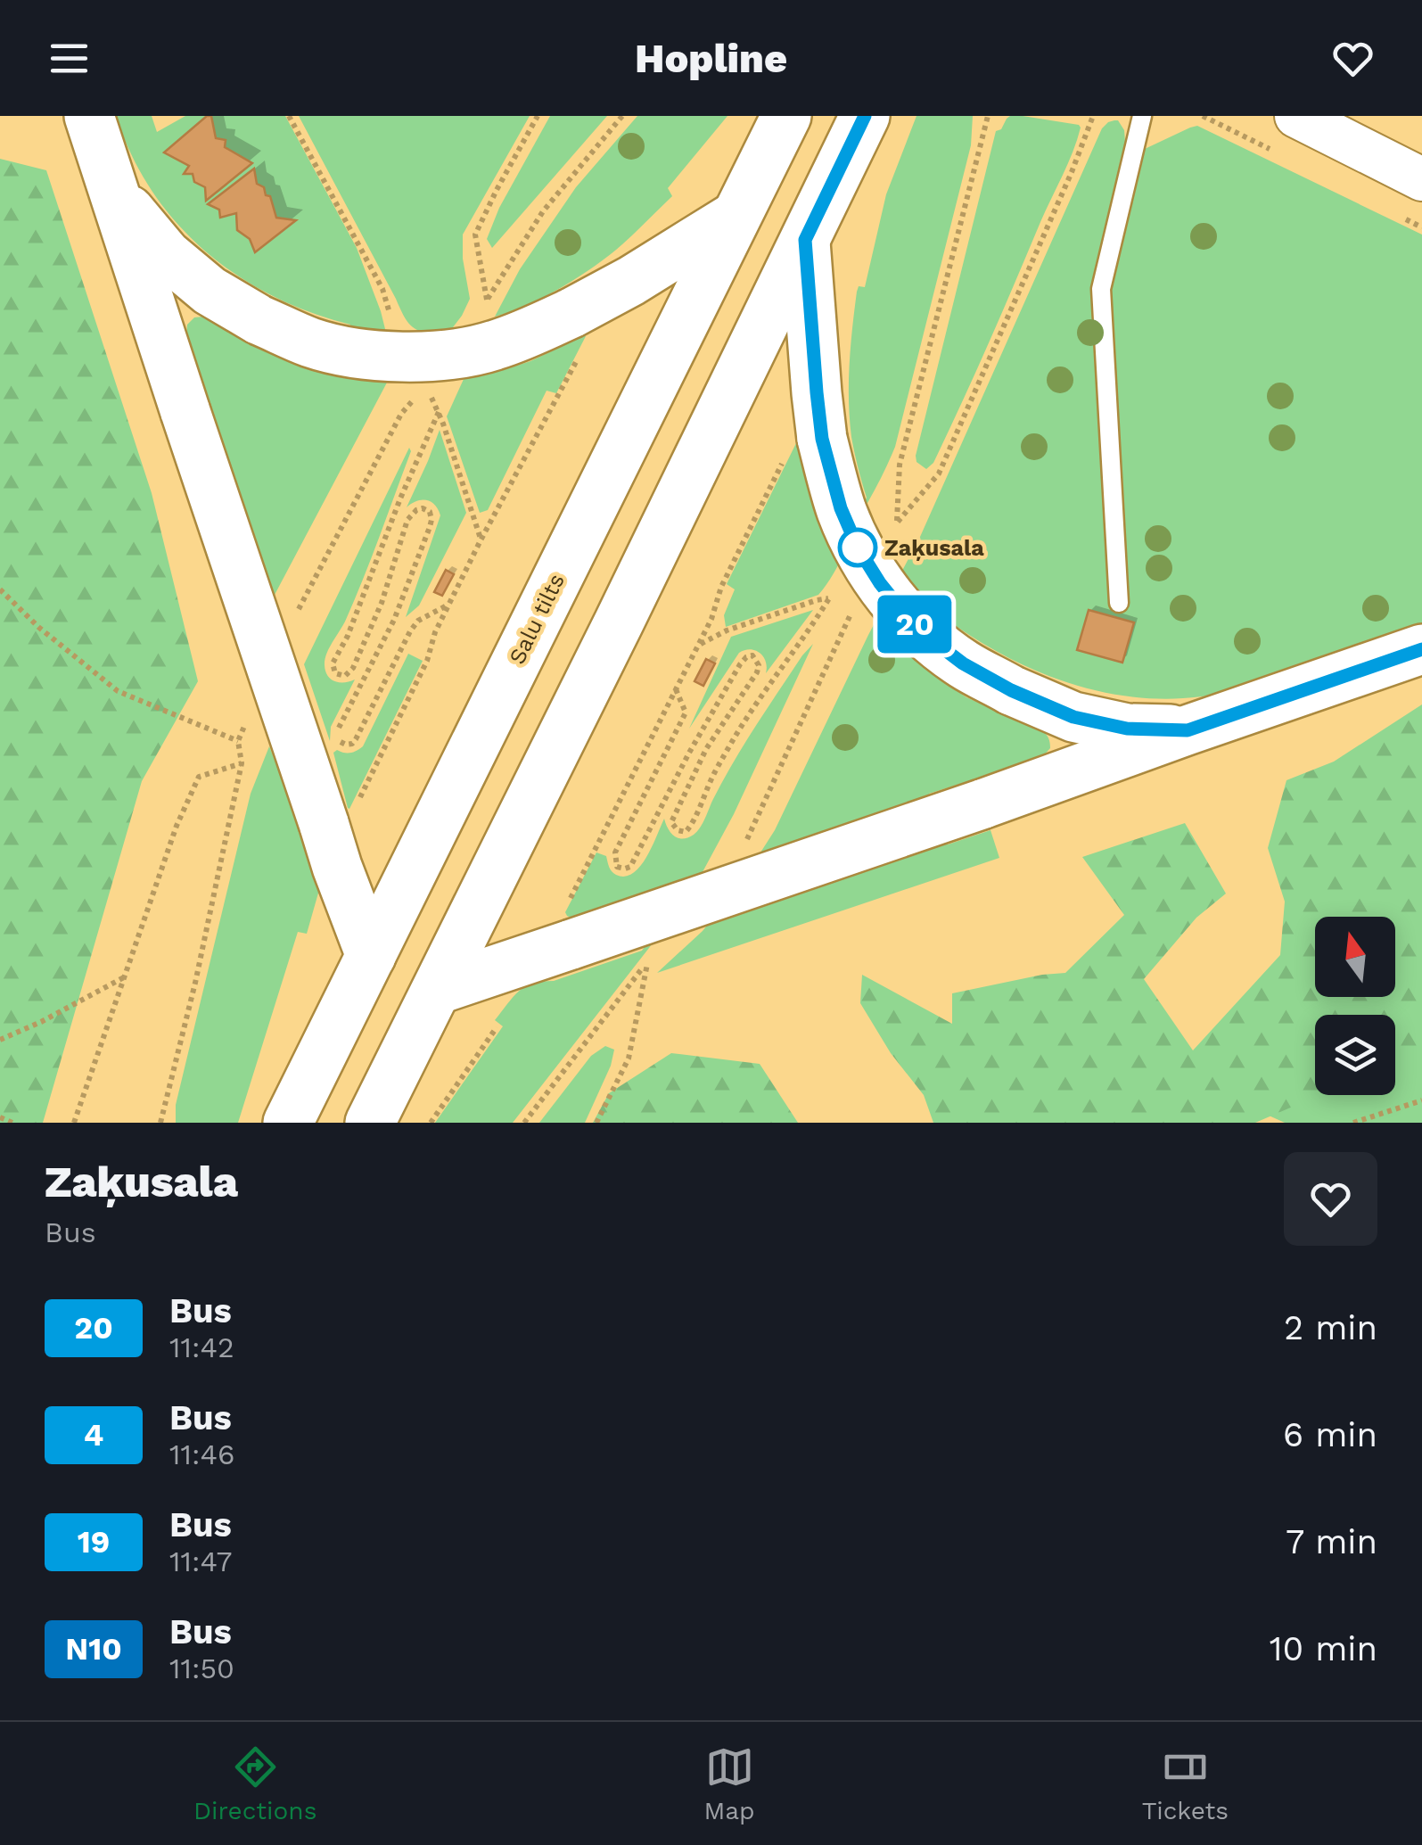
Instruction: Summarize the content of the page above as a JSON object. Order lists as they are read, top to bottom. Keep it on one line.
{"streets":{"highway":["Salu tilts"]},"places":["Zaķusala"],"lines":["bus line 20"],"north":"top","page":{"header":"Hopline","on_map":"20","heading":["Zaķusala","Bus"],"list":[{"mark":"20","name":"Bus","note":"11:42","value":"2 min"},{"mark":"4","name":"Bus","note":"11:46","value":"6 min"},{"mark":"19","name":"Bus","note":"11:47","value":"7 min"},{"mark":"N10","name":"Bus","note":"11:50","value":"10 min"}],"tabs":["Directions","Map","Tickets"]}}
